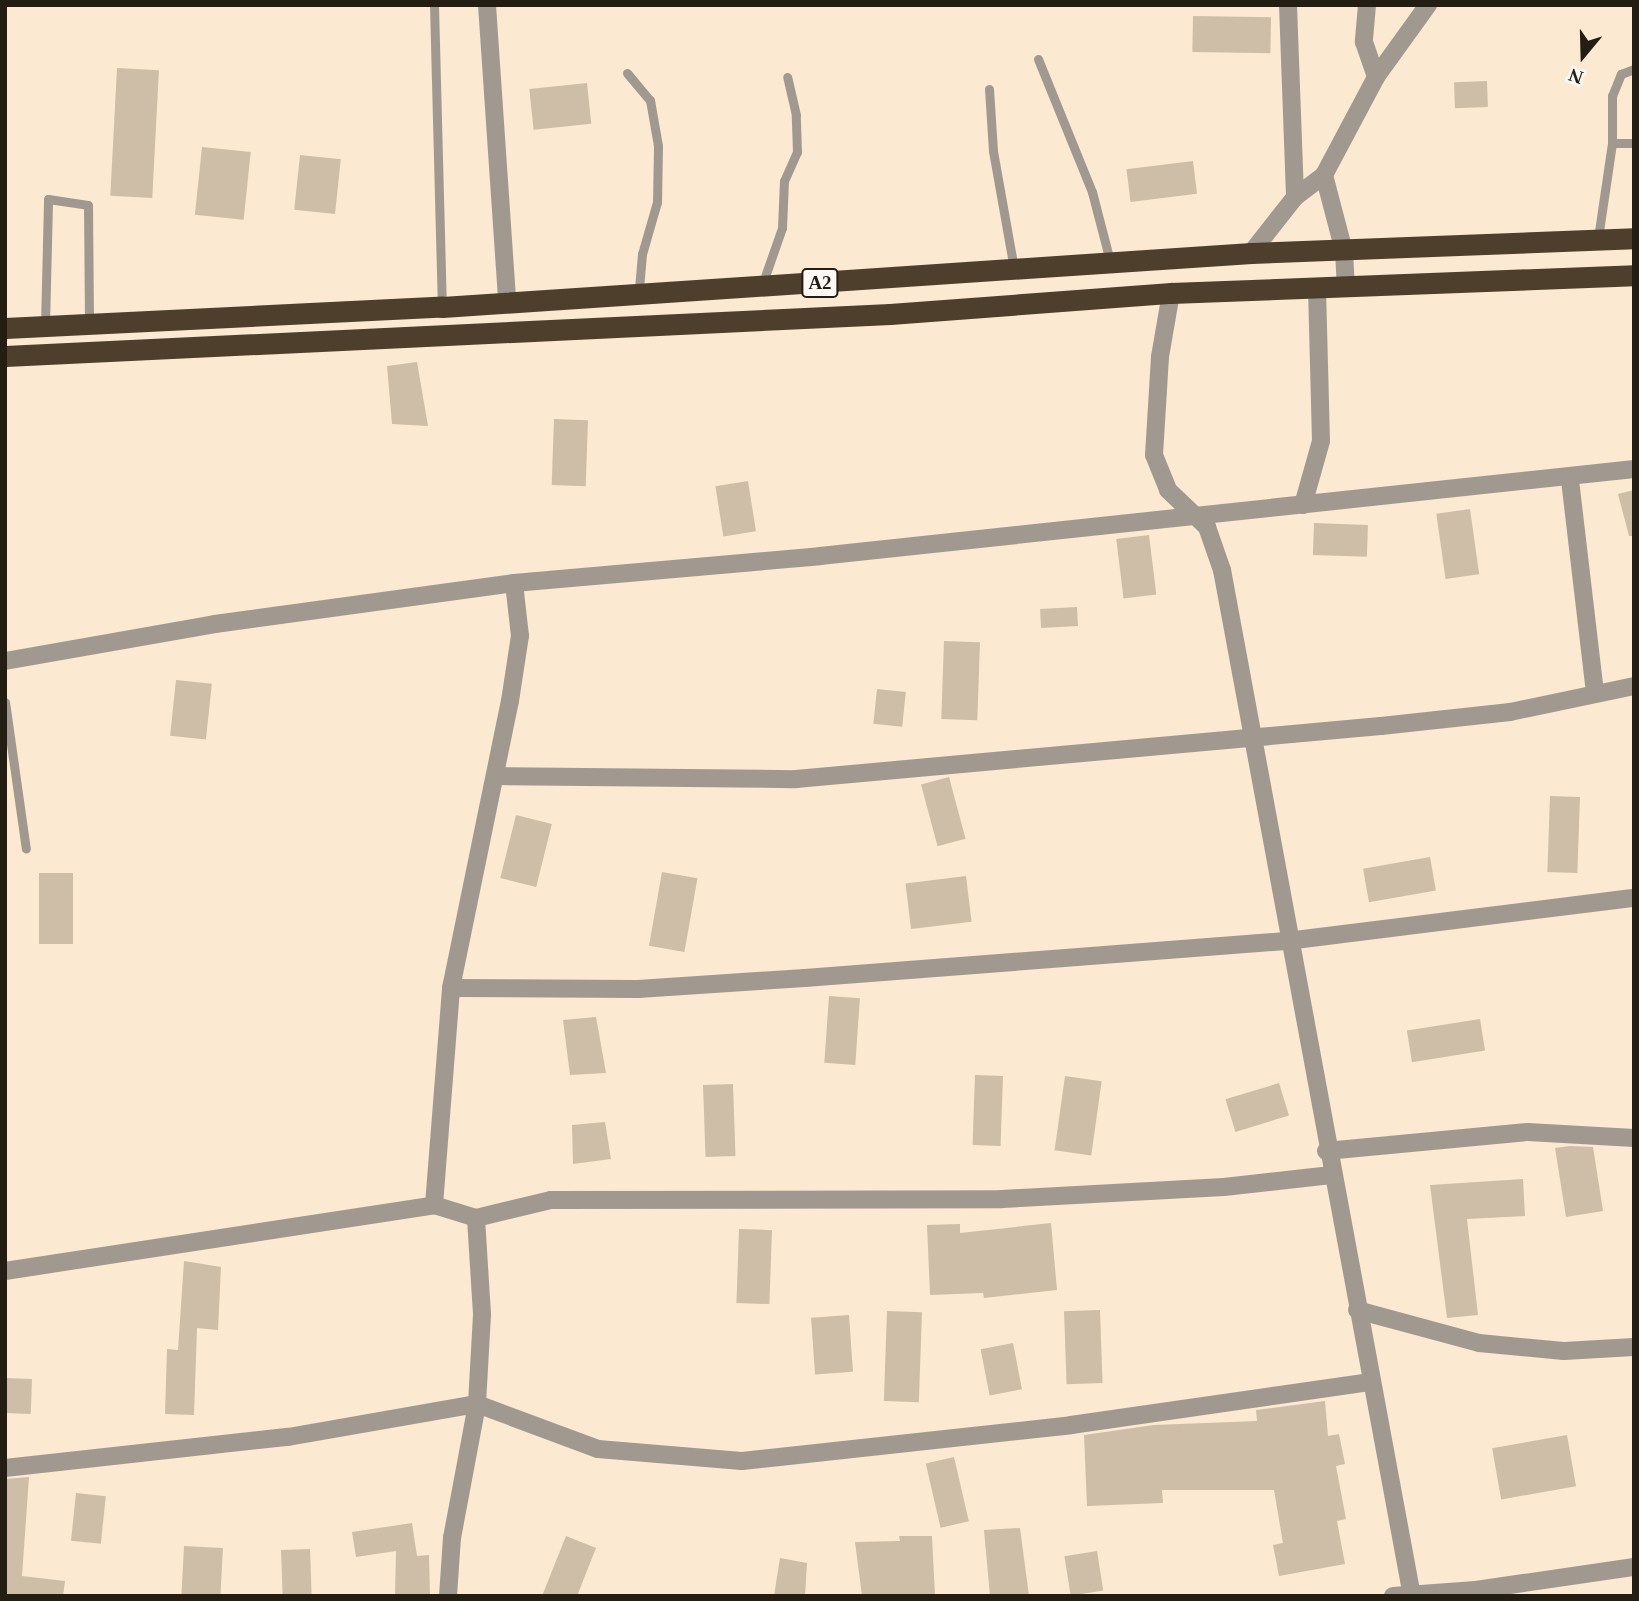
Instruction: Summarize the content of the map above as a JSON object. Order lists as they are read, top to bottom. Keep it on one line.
{"streets":{"highway":["A2"]},"north":"bottom"}
